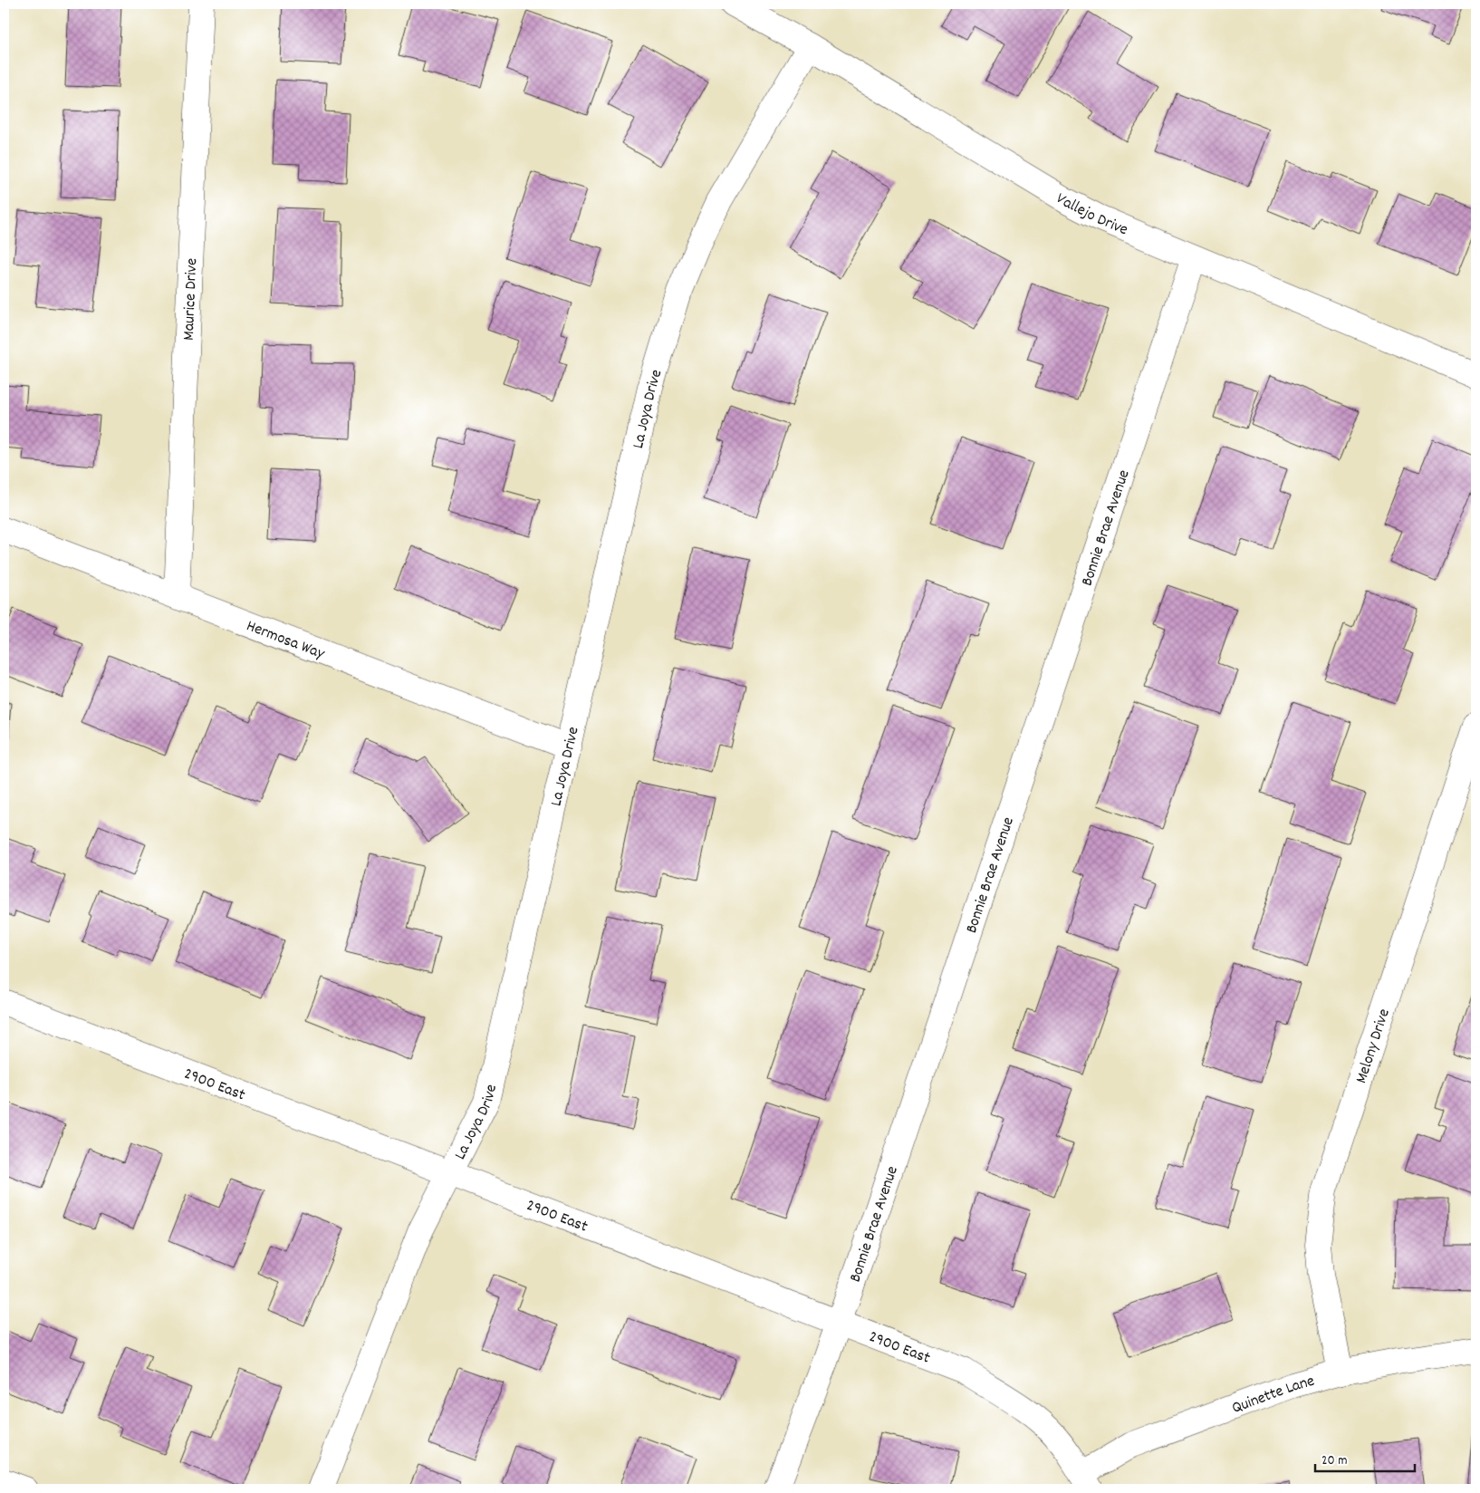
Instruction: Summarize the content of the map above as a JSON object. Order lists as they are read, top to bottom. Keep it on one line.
{"streets":{"street":["Vallejo Drive","Maurice Drive","La Joya Drive","Bonnie Brae Avenue","Hermosa Way","Melony Drive","2900 East","Quinette Lane"]},"crossings":[["Vallejo Drive","La Joya Drive"],["Vallejo Drive","Bonnie Brae Avenue"],["Maurice Drive","Hermosa Way"],["La Joya Drive","Hermosa Way"],["La Joya Drive","2900 East"],["Bonnie Brae Avenue","2900 East"],["Melony Drive","Quinette Lane"],["2900 East","Quinette Lane"]],"scale_bar":"20 m"}
